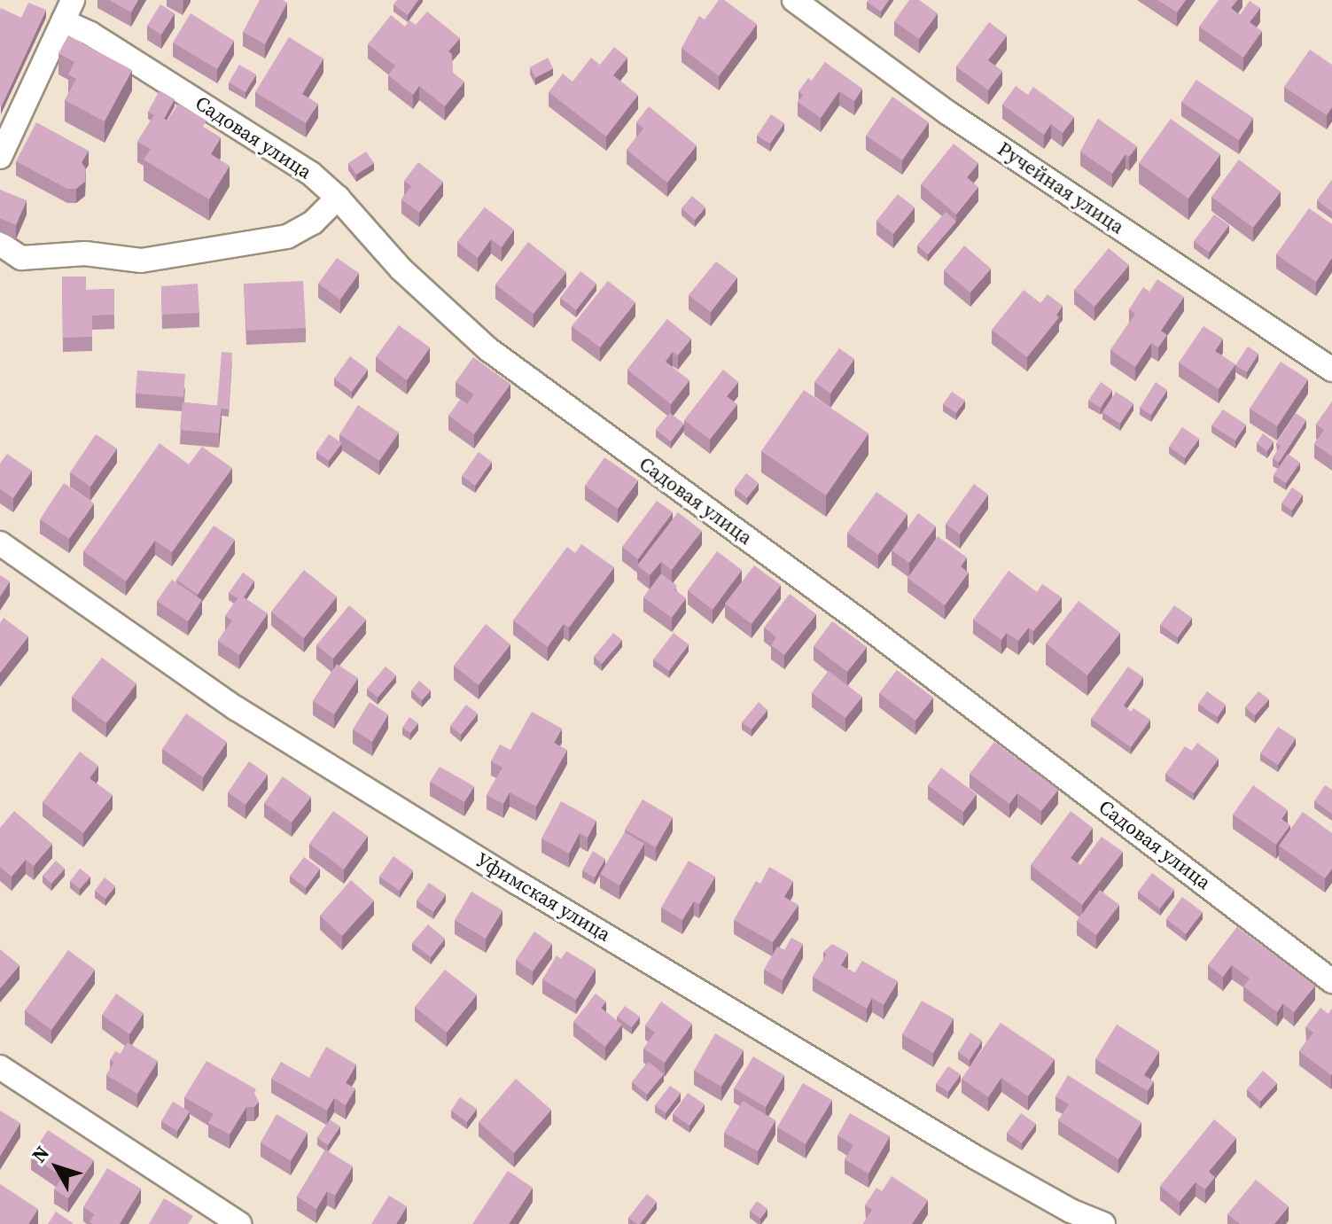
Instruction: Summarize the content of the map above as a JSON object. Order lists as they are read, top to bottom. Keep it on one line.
{"streets":{"street":["Садовая улица","Ручейная улица","Уфимская улица"]},"north":"top left"}
